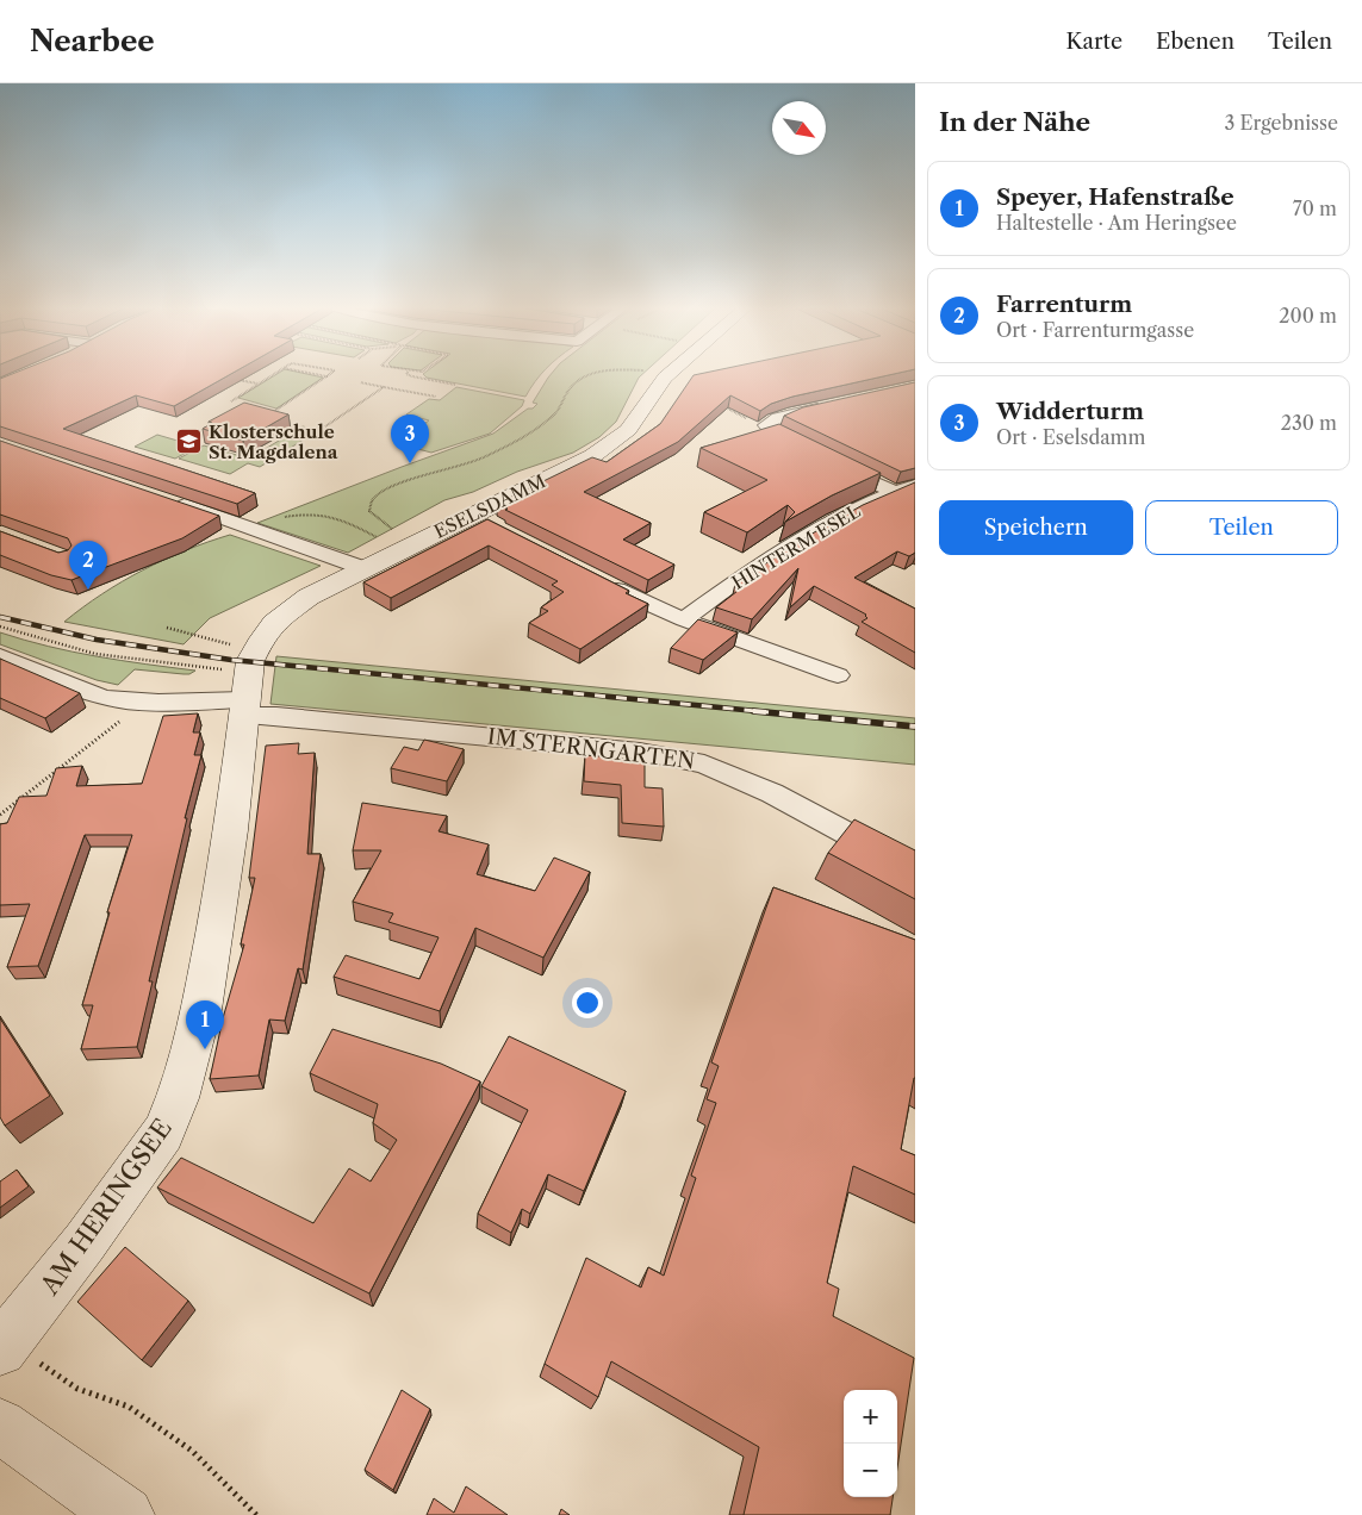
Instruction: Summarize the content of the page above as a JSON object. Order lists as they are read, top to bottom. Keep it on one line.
{"streets":{"street":["ESELSDAMM","HINTERM ESEL","IM STERNGARTEN","AM HERINGSEE"]},"crossings":[["ESELSDAMM","IM STERNGARTEN"],["ESELSDAMM","AM HERINGSEE"],["IM STERNGARTEN","AM HERINGSEE"]],"places":{"school or university":["Klosterschule St. Magdalena"]},"north":"bottom right","page":{"header":"Nearbee","nav":["Karte","Ebenen","Teilen"],"heading":["In der Nähe","3 Ergebnisse"],"list":[{"mark":"1","name":"Speyer, Hafenstraße","note":"Haltestelle · Am Heringsee","value":"70 m"},{"mark":"2","name":"Farrenturm","note":"Ort · Farrenturmgasse","value":"200 m"},{"mark":"3","name":"Widderturm","note":"Ort · Eselsdamm","value":"230 m"}],"pins":["3","2","1"],"buttons":["Speichern","Teilen"],"map_buttons":["+","−"]}}
